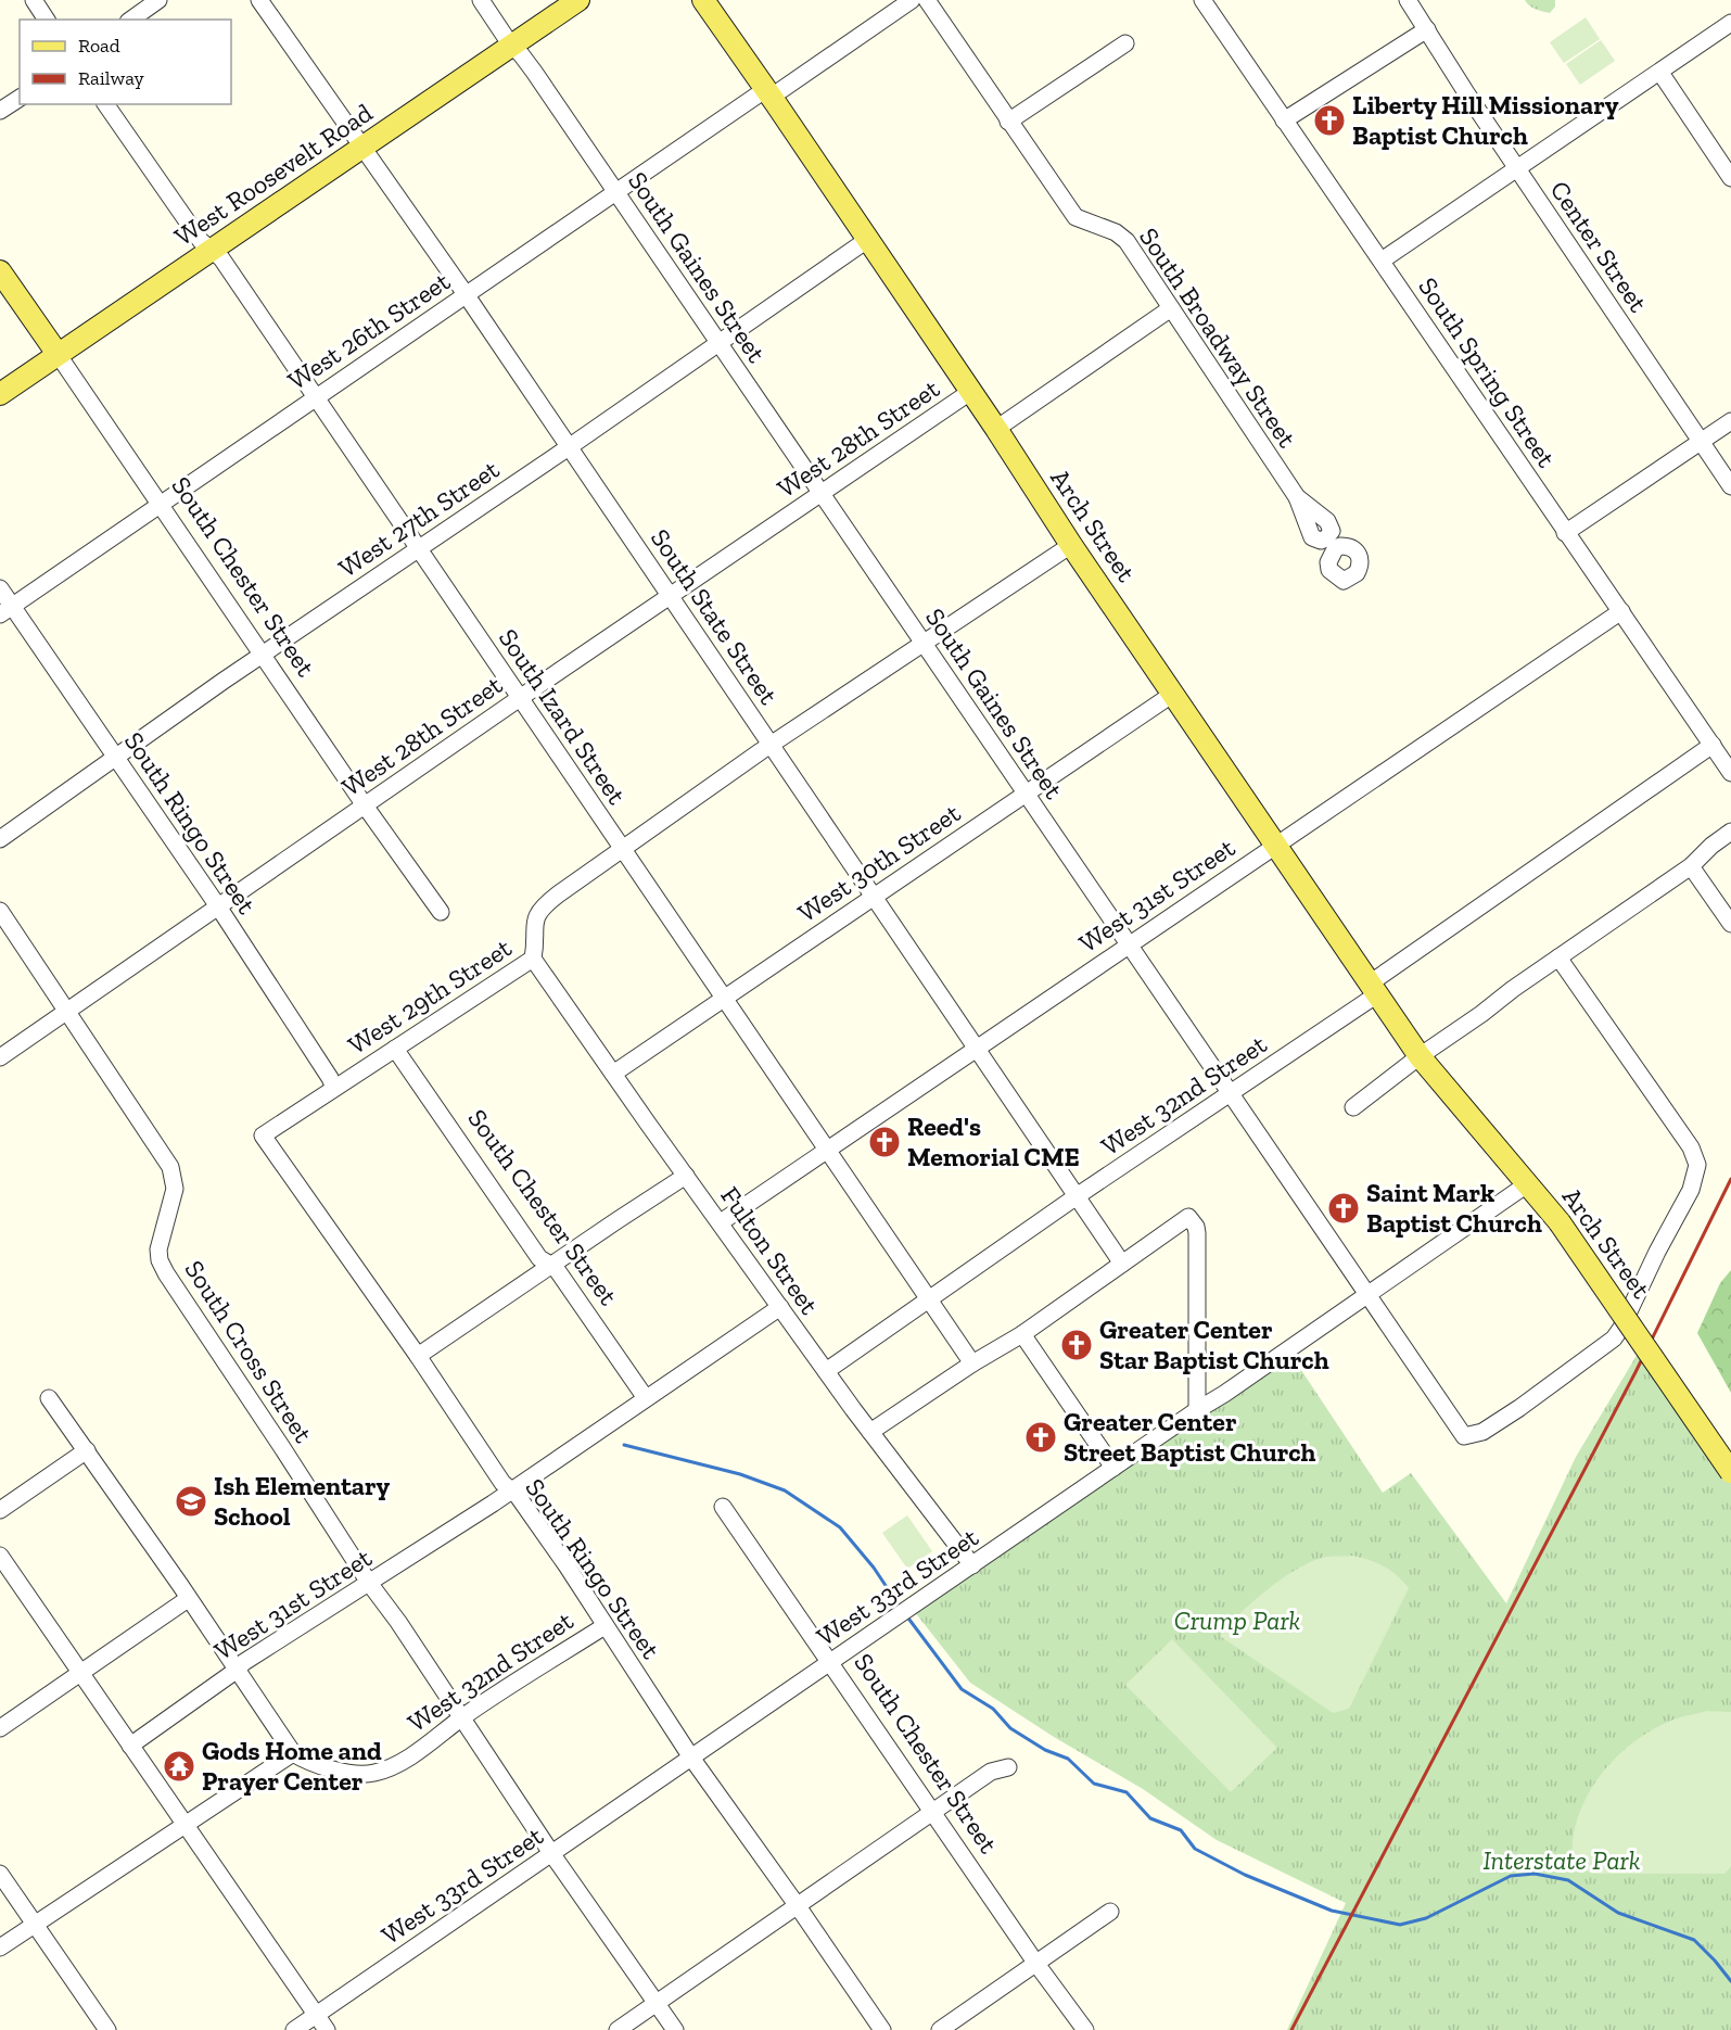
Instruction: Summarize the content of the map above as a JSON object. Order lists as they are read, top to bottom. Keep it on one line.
{"streets":{"main road":["West Roosevelt Road","Arch Street","South Chester Street"],"street":["Center Street","South Gaines Street","West 26th Street","South Broadway Street","South Spring Street","West 28th Street","West 27th Street","South State Street","South Izard Street","South Ringo Street","West 30th Street","West 31st Street","West 29th Street","West 32nd Street","Fulton Street","South Cross Street","West 33rd Street"]},"crossings":[["West Roosevelt Road","South Gaines Street"],["West Roosevelt Road","South Chester Street"],["West Roosevelt Road","South State Street"],["West Roosevelt Road","South Izard Street"],["South Gaines Street","West 26th Street"],["South Gaines Street","West 28th Street"],["South Gaines Street","West 27th Street"],["South Gaines Street","West 30th Street"],["South Gaines Street","West 31st Street"],["South Gaines Street","West 29th Street"],["South Gaines Street","West 32nd Street"],["South Gaines Street","West 33rd Street"],["West 26th Street","Arch Street"],["West 26th Street","South Chester Street"],["West 26th Street","South State Street"],["West 26th Street","South Izard Street"],["West 26th Street","South Ringo Street"],["South Spring Street","West 31st Street"],["South Spring Street","West 32nd Street"],["West 28th Street","Arch Street"],["West 28th Street","South Chester Street"],["West 28th Street","South State Street"],["West 28th Street","South Izard Street"],["West 28th Street","South Ringo Street"],["West 28th Street","South Cross Street"],["West 27th Street","Arch Street"],["West 27th Street","South Chester Street"],["West 27th Street","South State Street"],["West 27th Street","South Izard Street"],["West 27th Street","South Ringo Street"],["Arch Street","West 30th Street"],["Arch Street","West 31st Street"],["Arch Street","West 29th Street"],["Arch Street","West 32nd Street"],["Arch Street","West 33rd Street"],["South Chester Street","West 31st Street"],["South Chester Street","West 29th Street"],["South Chester Street","West 33rd Street"],["South State Street","West 30th Street"],["South State Street","West 31st Street"],["South State Street","West 29th Street"],["South State Street","West 32nd Street"],["South Izard Street","West 30th Street"],["South Izard Street","West 31st Street"],["South Izard Street","West 29th Street"],["South Izard Street","West 32nd Street"],["South Ringo Street","West 31st Street"],["South Ringo Street","West 29th Street"],["South Ringo Street","West 32nd Street"],["South Ringo Street","West 33rd Street"],["West 30th Street","Fulton Street"],["West 31st Street","Fulton Street"],["West 31st Street","South Cross Street"],["West 29th Street","Fulton Street"],["West 32nd Street","Fulton Street"],["West 32nd Street","South Cross Street"],["Fulton Street","West 33rd Street"],["South Cross Street","West 33rd Street"]],"parks":["Crump Park","Interstate Park"],"places":{"church":["Liberty Hill Missionary Baptist Church","Reed's Memorial CME","Saint Mark Baptist Church","Greater Center Star Baptist Church","Greater Center Street Baptist Church"],"school or university":["Ish Elementary School"],"temple":["Gods Home and Prayer Center"]},"legend":["Road","Railway"]}
